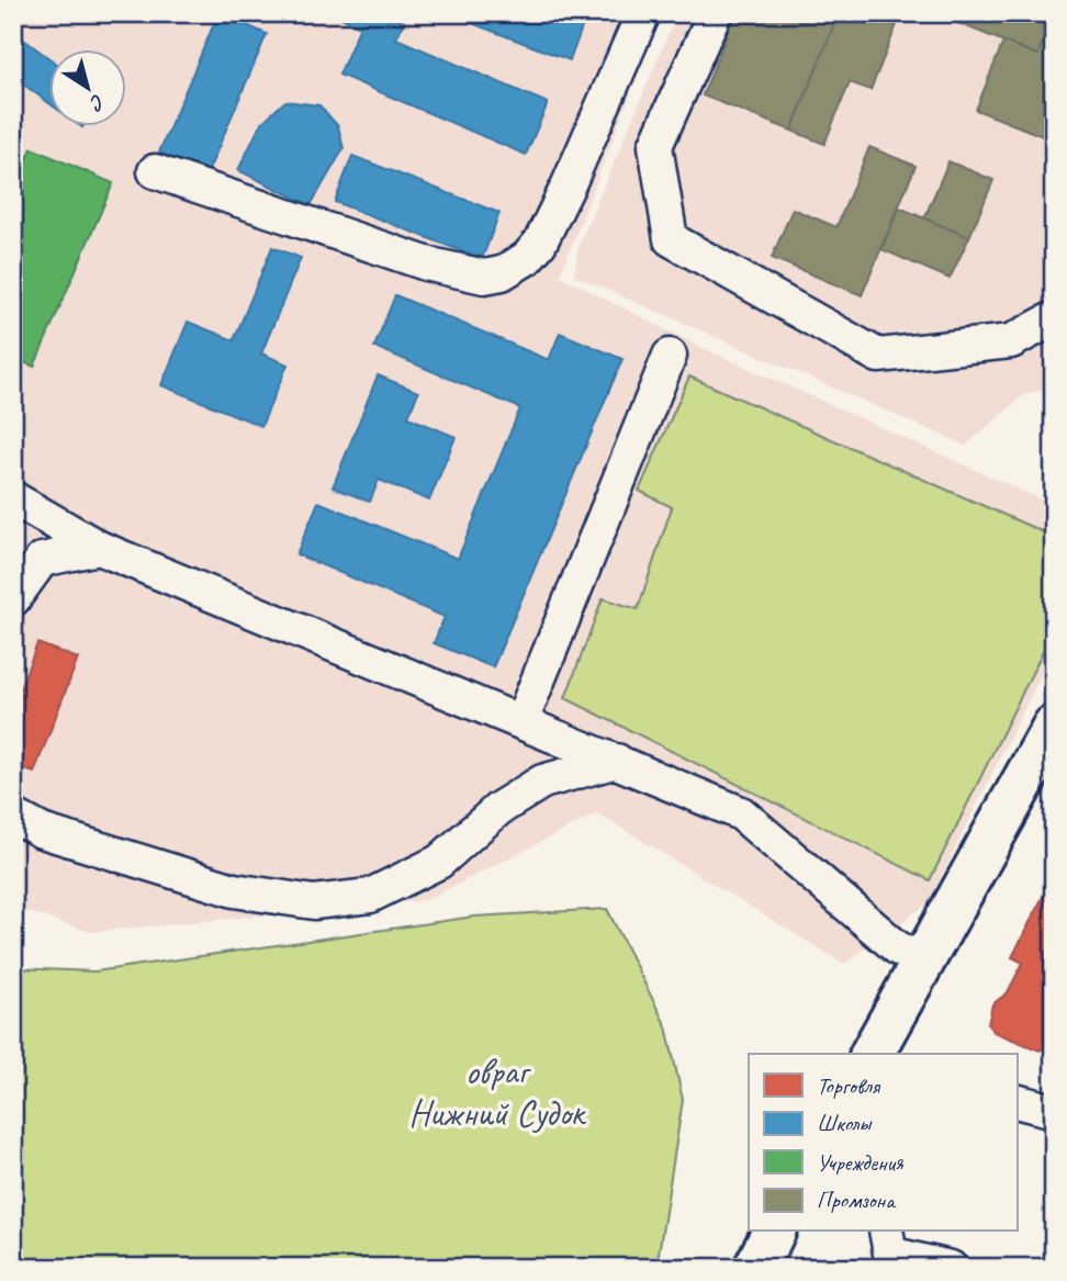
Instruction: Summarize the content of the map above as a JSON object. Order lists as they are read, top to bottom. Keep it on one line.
{"parks":["овраг Нижний Судок"],"legend":["Торговля","Школы","Учреждения","Промзона"],"north":"bottom right"}
